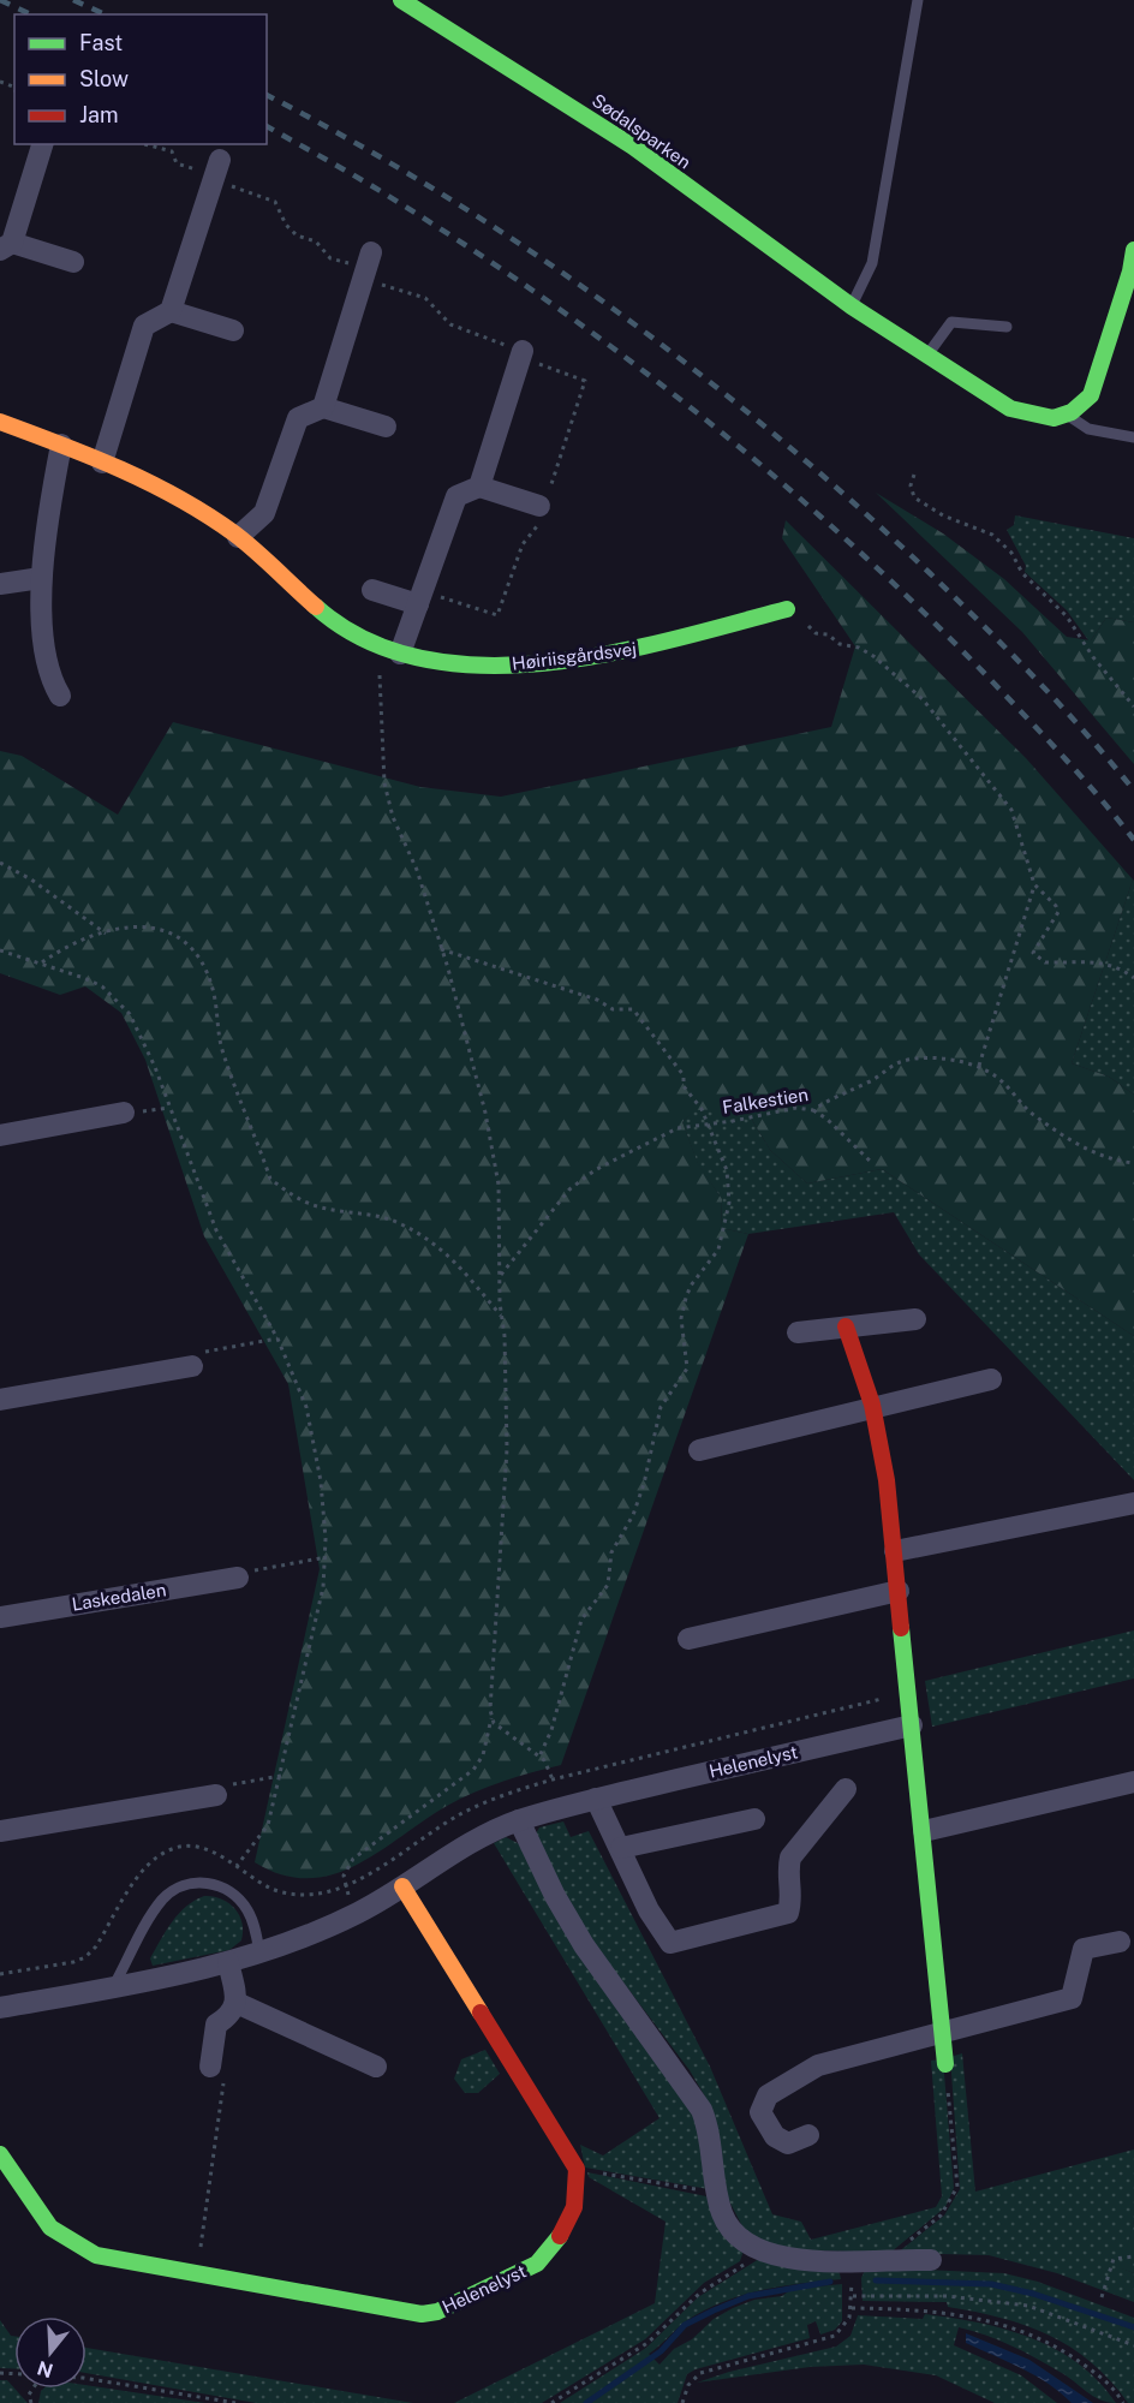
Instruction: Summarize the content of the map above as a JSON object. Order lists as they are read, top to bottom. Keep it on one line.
{"streets":{"street":["Sødalsparken","Høiriisgårdsvej","Laskedalen","Helenelyst"],"path":["Falkestien"]},"legend":["Fast","Slow","Jam"],"north":"bottom"}
